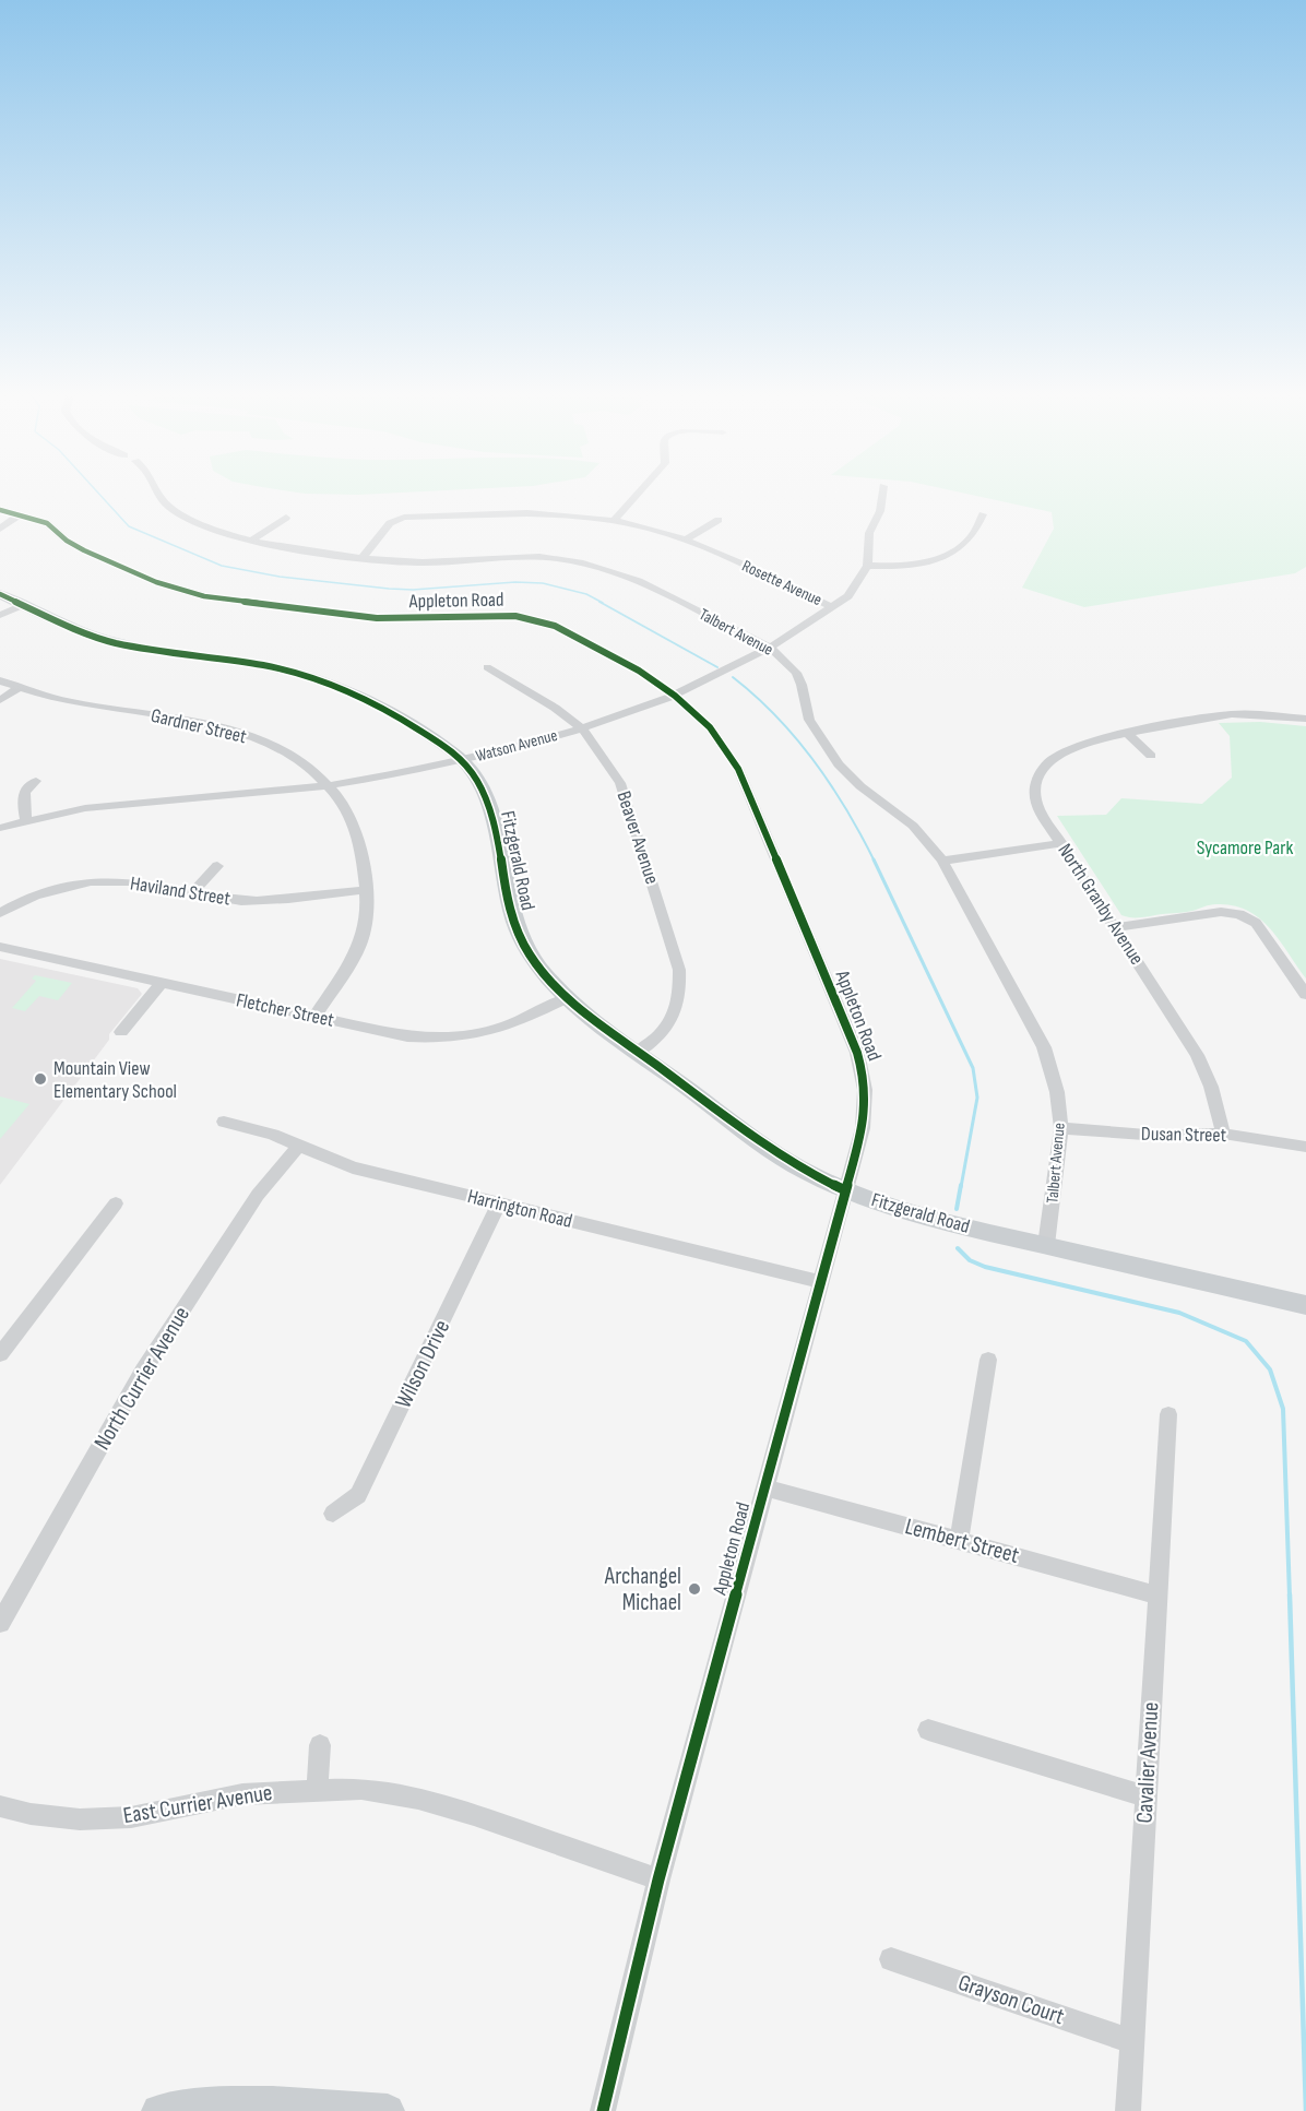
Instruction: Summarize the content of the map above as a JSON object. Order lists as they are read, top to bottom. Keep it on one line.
{"streets":{"main road":["Fitzgerald Road"],"street":["Rosette Avenue","Appleton Road","Talbert Avenue","Gardner Street","Watson Avenue","Beaver Avenue","Haviland Street","North Granby Avenue","Fletcher Street","Dusan Street","Harrington Road","Wilson Drive","North Currier Avenue","Lembert Street","Cavalier Avenue","East Currier Avenue","Grayson Court"]},"crossings":[["Rosette Avenue","Talbert Avenue"],["Rosette Avenue","Watson Avenue"],["Appleton Road","Watson Avenue"],["Appleton Road","Fitzgerald Road"],["Appleton Road","Harrington Road"],["Appleton Road","Lembert Street"],["Appleton Road","East Currier Avenue"],["Talbert Avenue","Watson Avenue"],["Talbert Avenue","Fitzgerald Road"],["Talbert Avenue","Dusan Street"],["Gardner Street","Watson Avenue"],["Gardner Street","Haviland Street"],["Gardner Street","Fletcher Street"],["Watson Avenue","Beaver Avenue"],["Watson Avenue","Fitzgerald Road"],["Beaver Avenue","Fitzgerald Road"],["Fitzgerald Road","Fletcher Street"],["North Granby Avenue","Dusan Street"],["Harrington Road","Wilson Drive"],["Harrington Road","North Currier Avenue"],["Lembert Street","Cavalier Avenue"],["Cavalier Avenue","Grayson Court"]],"parks":["Sycamore Park"],"places":["Mountain View Elementary School","Archangel Michael"]}
